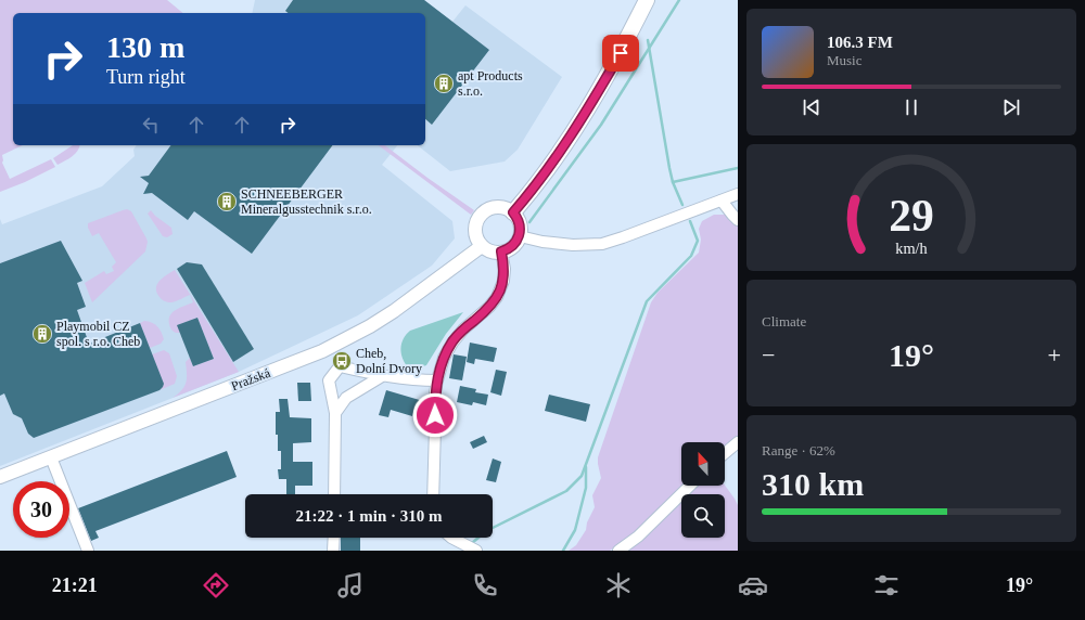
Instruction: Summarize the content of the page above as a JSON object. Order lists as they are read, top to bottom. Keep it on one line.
{"streets":{"main road":["Pražská"]},"places":{"building":["apt Products s.r.o.","SCHNEEBERGER Mineralgusstechnik s.r.o.","Playmobil CZ spol. s r.o. Cheb"],"bus stop":["Cheb, Dolní Dvory"]},"north":"top","page":{"turn":["130 m","Turn right"],"song":["106.3 FM","Music"],"tile":["Climate",["Range · 62%","310 km"]],"heat":["−","19°","+"],"limit":"30","trip":"21:22 · 1 min · 310 m","tabs":["21:21","19°"],"gauge":["29","km/h"]}}
